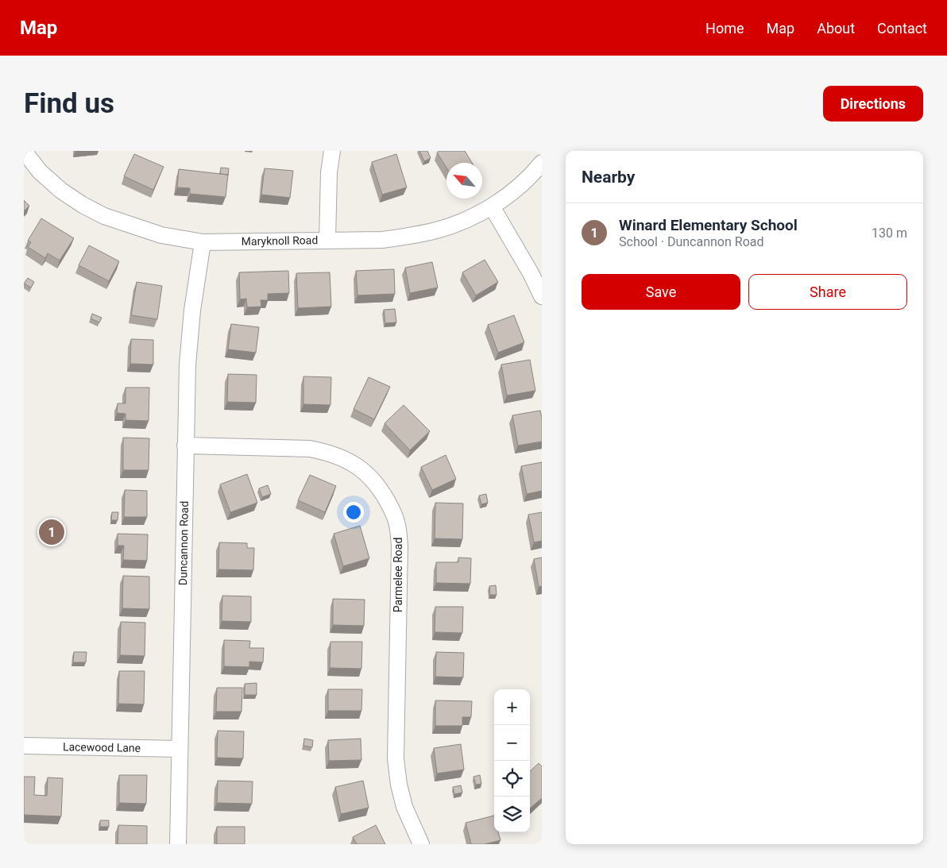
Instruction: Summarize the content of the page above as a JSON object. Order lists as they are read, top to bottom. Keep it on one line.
{"streets":{"street":["Maryknoll Road","Duncannon Road","Parmelee Road","Lacewood Lane"]},"crossings":[["Maryknoll Road","Duncannon Road"],["Duncannon Road","Parmelee Road"],["Duncannon Road","Lacewood Lane"]],"north":"top left","page":{"header":"Map","nav":["Home","Map","About","Contact"],"buttons":["Directions",["Save","Share"]],"title":"Find us","heading":"Nearby","list":[{"mark":"1","name":"Winard Elementary School","note":"School · Duncannon Road","value":"130 m"}],"pins":"1","map_buttons":["+","−"]}}
